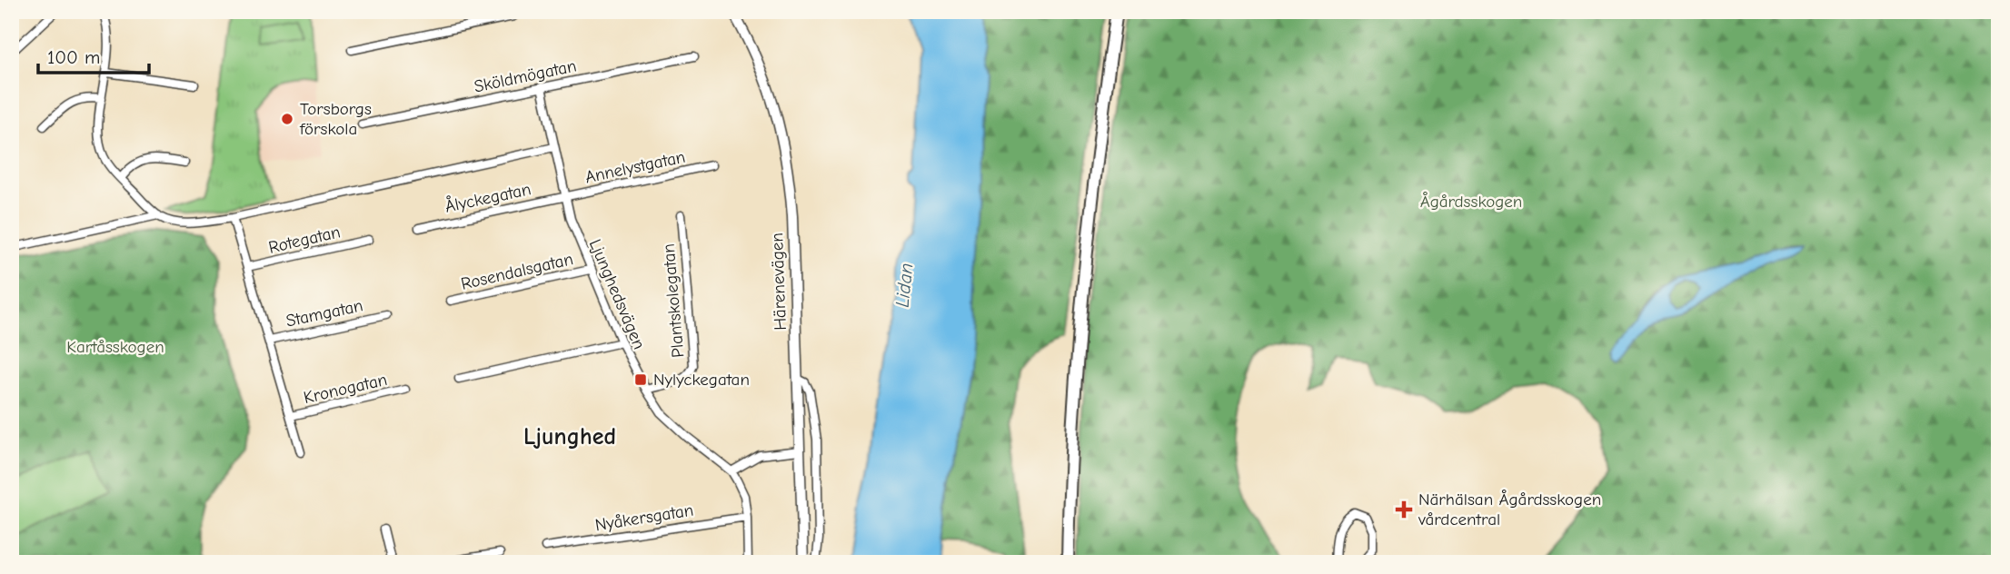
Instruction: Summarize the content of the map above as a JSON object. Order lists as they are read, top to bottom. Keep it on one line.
{"streets":{"street":["Sköldmögatan","Annelystgatan","Ålyckegatan","Rotegatan","Rosendalsgatan","Härenevägen","Ljunghedsvägen","Plantskolegatan","Stamgatan","Kronogatan","Nyåkersgatan"]},"crossings":[["Sköldmögatan","Ljunghedsvägen"],["Annelystgatan","Ålyckegatan"],["Annelystgatan","Ljunghedsvägen"],["Ålyckegatan","Ljunghedsvägen"],["Rosendalsgatan","Ljunghedsvägen"],["Ljunghedsvägen","Plantskolegatan"],["Ljunghedsvägen","Nyåkersgatan"]],"districts":["Ljunghed"],"water":["Lidan"],"parks":["Ågårdsskogen","Kartåsskogen"],"places":{"other":["Torsborgs förskola"],"transit":["Nylyckegatan"],"health":["Närhälsan Ågårdsskogen vårdcentral"]},"scale_bar":"100 m"}
